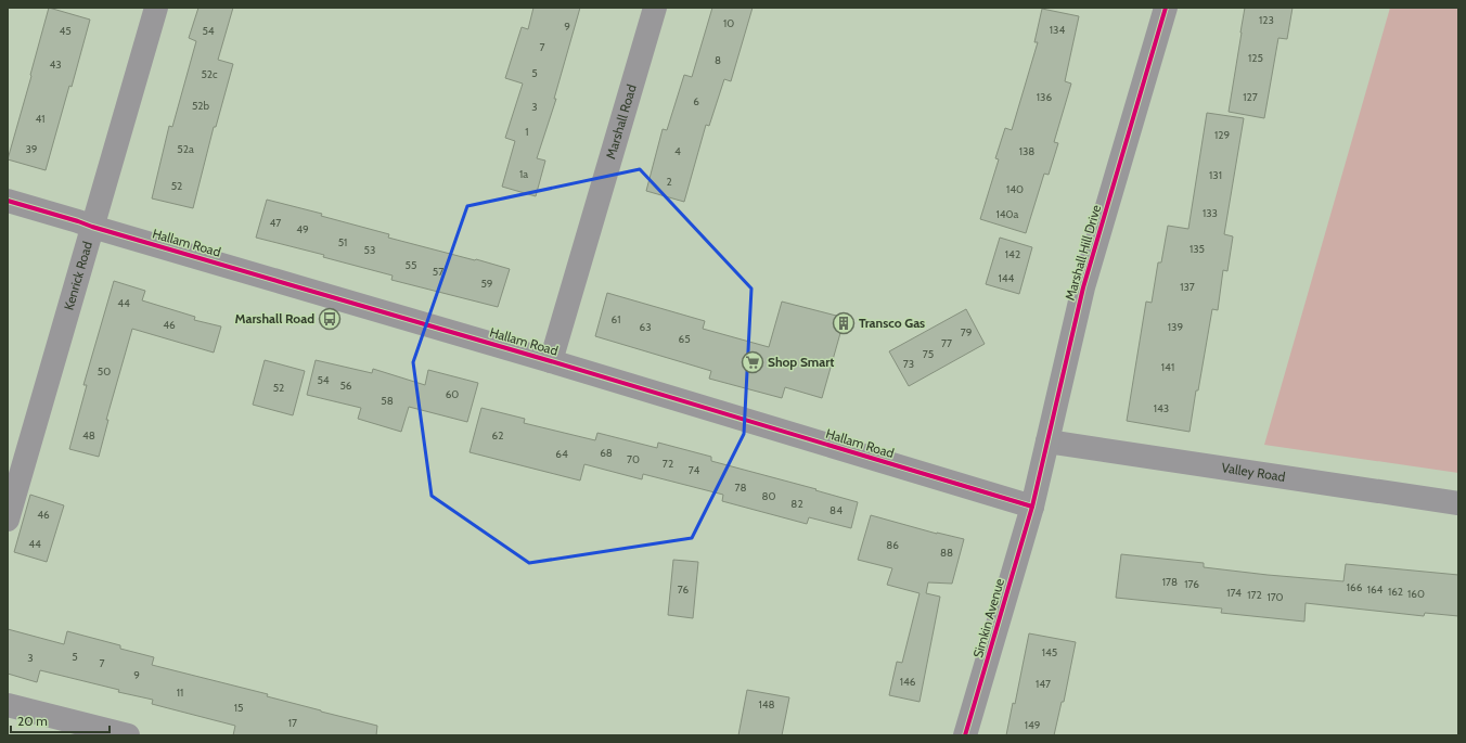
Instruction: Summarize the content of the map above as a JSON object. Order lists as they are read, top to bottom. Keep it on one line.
{"streets":{"street":["Marshall Road","Hallam Road","Marshall Hill Drive","Kenrick Road","Valley Road","Simkin Avenue"]},"crossings":[["Marshall Road","Hallam Road"],["Hallam Road","Marshall Hill Drive"],["Hallam Road","Kenrick Road"],["Hallam Road","Simkin Avenue"],["Marshall Hill Drive","Valley Road"],["Marshall Hill Drive","Simkin Avenue"]],"places":{"bus stop":["Marshall Road"],"building":["Transco Gas"],"supermarket":["Shop Smart"]},"house_numbers":["123","10","9","134","45","54","7","125","8","43","5","52c","136","127","6","52b","3","41","1","129","39","52a","4","138","1a","131","2","52","140","133","140a","47","49","51","135","53","142","55","57","144","59","137","44","61","46","63","139","79","65","77","75","73","141","50","54","56","52","60","58","143","48","62","68","64","70","72","74","78","80","82","84","46","44","86","88","178","176","166","76","164","162","174","160","172","170","145","5","3","7","9","146","147","11","148","15","17","149"],"scale_bar":"20 m"}
